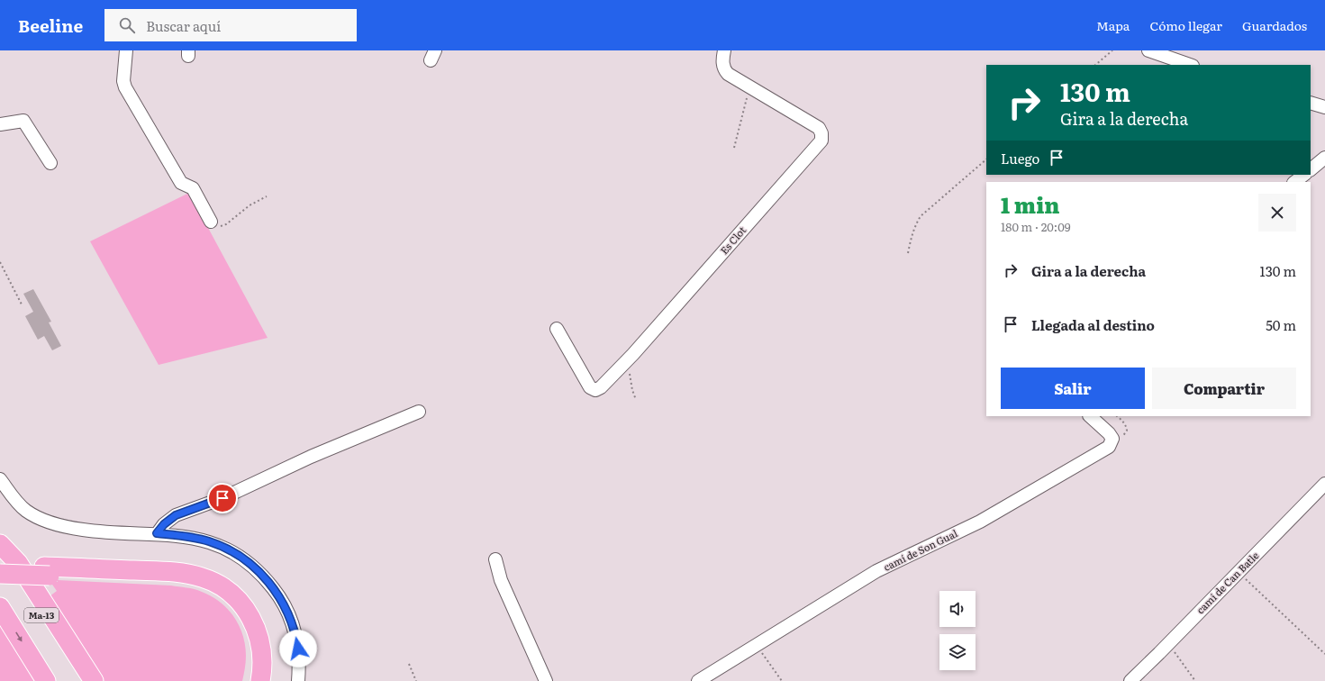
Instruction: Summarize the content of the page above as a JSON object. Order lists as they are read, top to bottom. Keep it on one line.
{"streets":{"highway":["Ma-13"],"street":["Es Clot","camí de Son Gual","camí de Can Batle"]},"page":{"header":"Beeline","search":"Buscar aquí","nav":["Mapa","Cómo llegar","Guardados"],"turn":["130 m","Gira a la derecha"],"then":"Luego","heading":["1 min","180 m · 20:09"],"list":[{"name":"Gira a la derecha","value":"130 m"},{"name":"Llegada al destino","value":"50 m"}],"buttons":["Salir","Compartir"]}}
